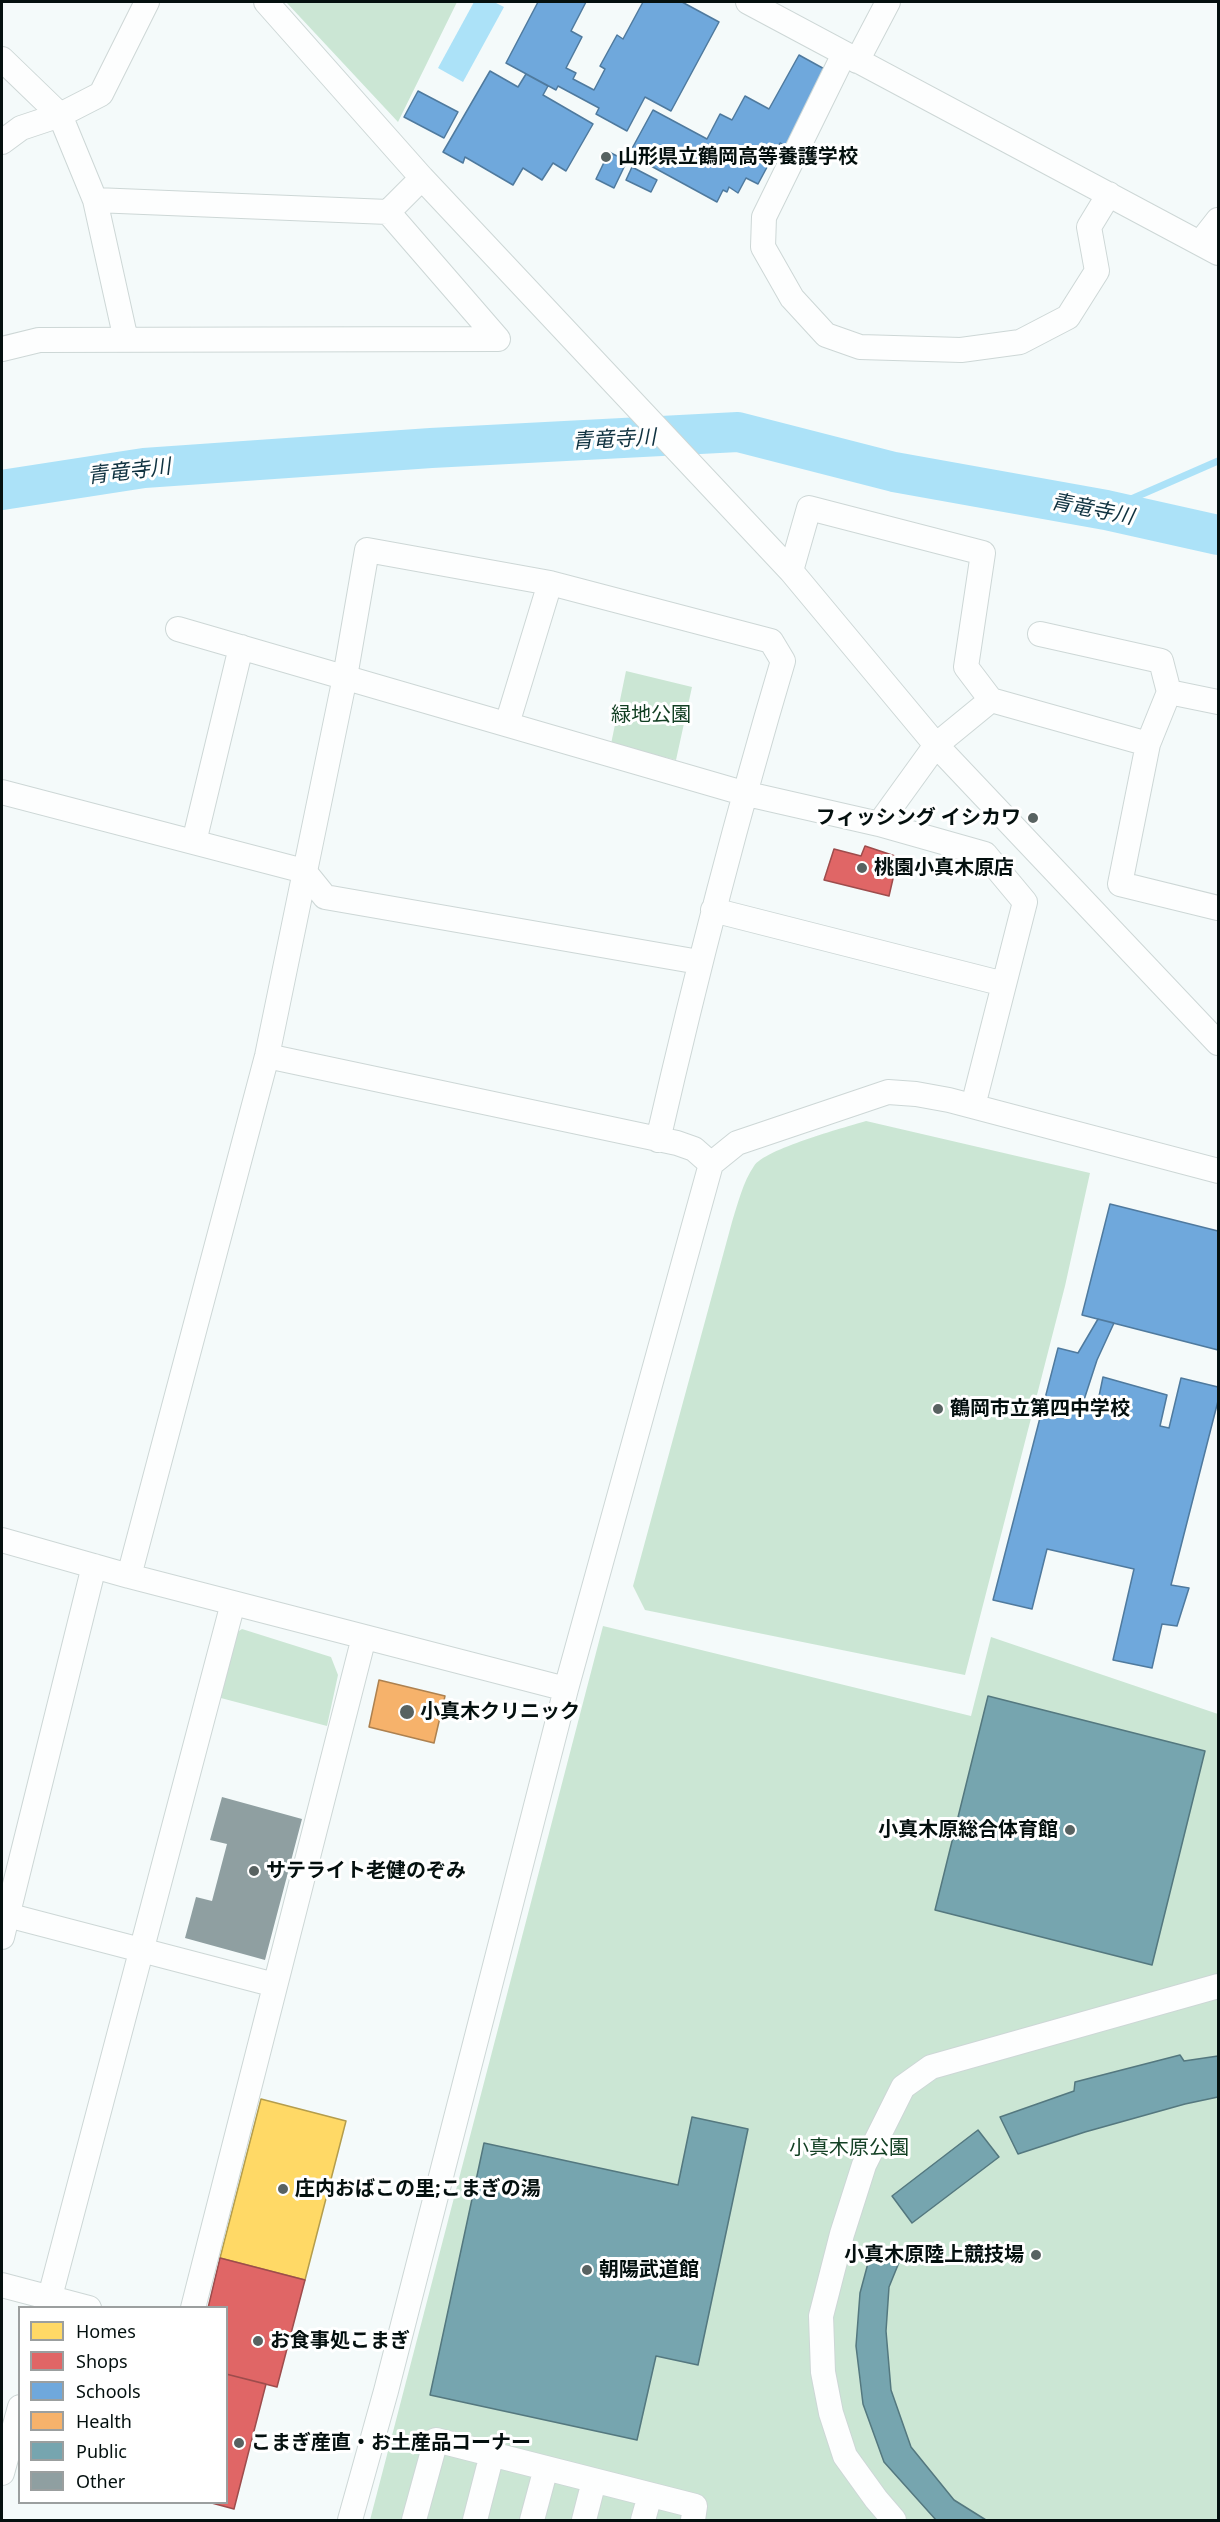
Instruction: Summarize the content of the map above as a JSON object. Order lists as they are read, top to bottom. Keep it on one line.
{"water":["青竜寺川"],"parks":["緑地公園","小真木原公園"],"places":["山形県立鶴岡高等養護学校","フィッシング イシカワ","桃園小真木原店","鶴岡市立第四中学校","小真木クリニック","小真木原総合体育館","サテライト老健のぞみ","庄内おばこの里;こまぎの湯","小真木原陸上競技場","朝陽武道館","お食事処こまぎ","こまぎ産直・お土産品コーナー"],"legend":["Homes","Shops","Schools","Health","Public","Other"]}
